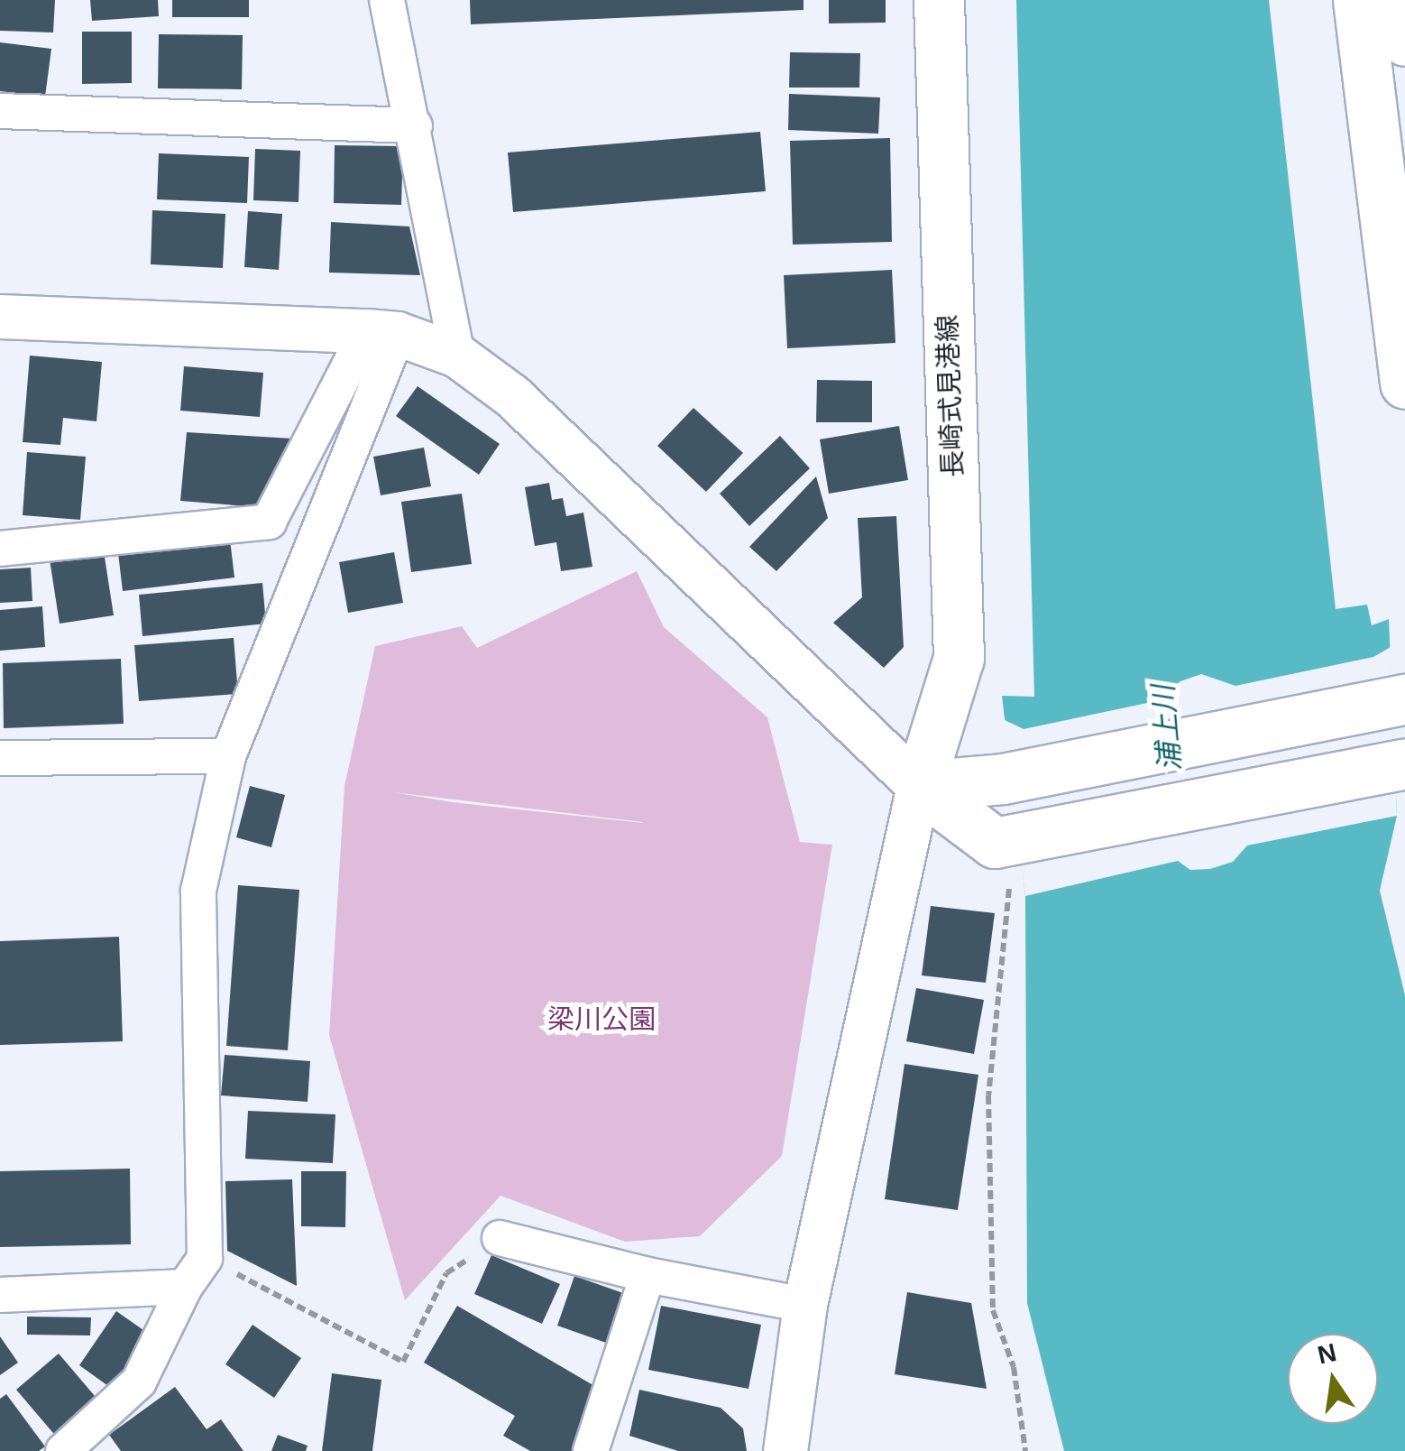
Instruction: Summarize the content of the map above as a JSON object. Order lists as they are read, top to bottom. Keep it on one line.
{"streets":{"main road":["長崎式見港線"]},"water":["浦上川"],"parks":["梁川公園"],"north":"top"}
